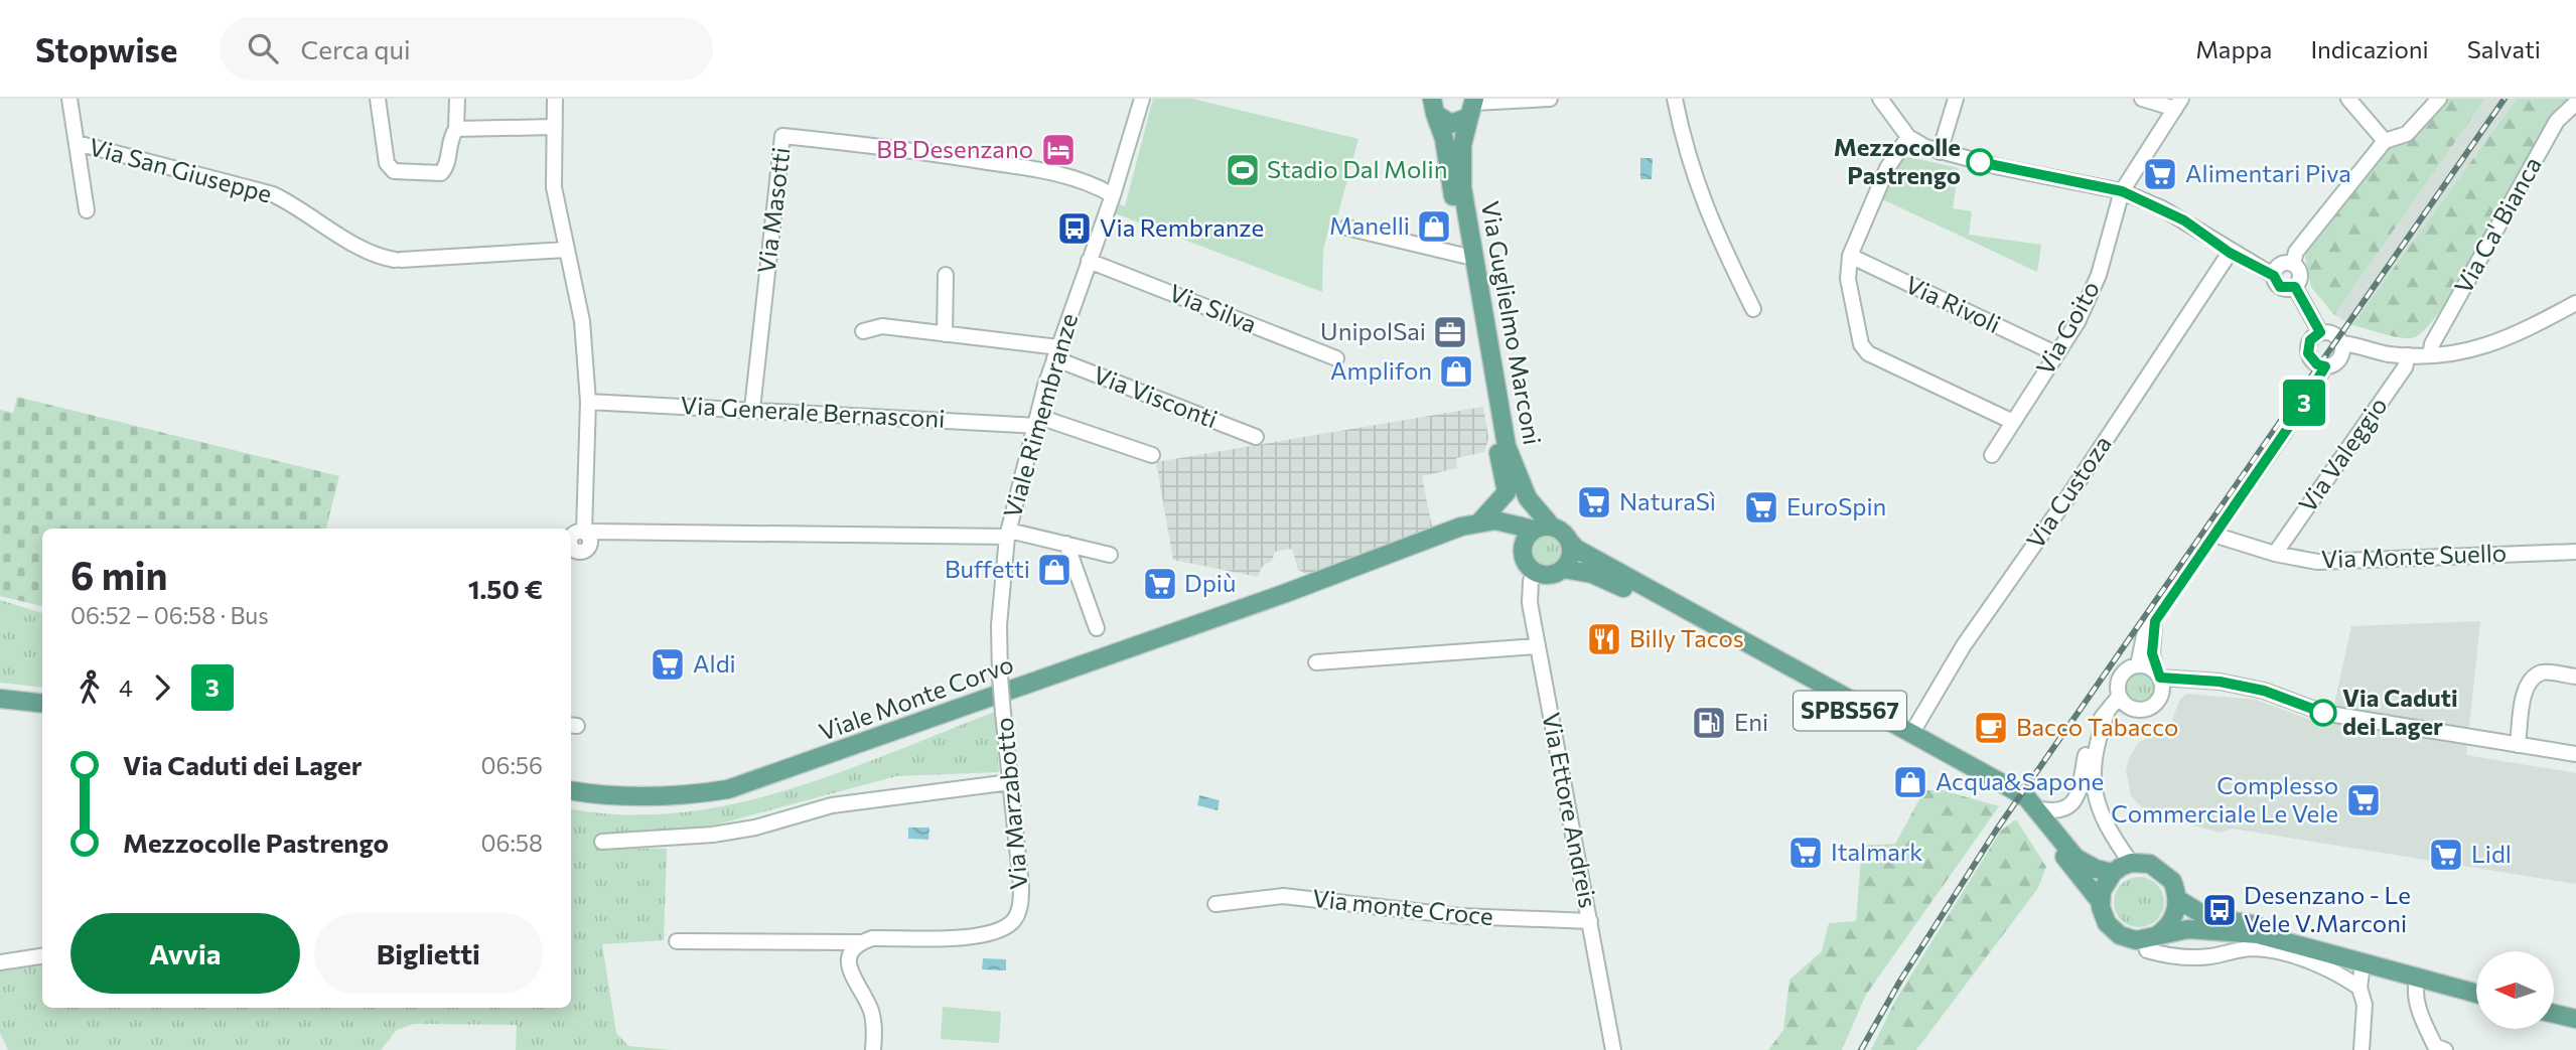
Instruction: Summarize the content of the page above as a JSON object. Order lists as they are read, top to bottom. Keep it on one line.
{"streets":{"main road":["Via Guglielmo Marconi","Viale Monte Corvo","SPBS567"],"street":["Via San Giuseppe","Via Masotti","Via Ca' Bianca","Via Rivoli","Via Silva","Via Goito","Via Visconti","Via Generale Bernasconi","Viale Rimembranze","Via Valeggio","Via Custoza","Via Monte Suello","Via Marzabotto","Via Ettore Andreis","Via monte Croce"]},"crossings":[["Via Masotti","Via Generale Bernasconi"],["Via Masotti","Viale Rimembranze"],["Via Rivoli","Via Goito"],["Via Silva","Viale Rimembranze"],["Via Guglielmo Marconi","SPBS567"],["Via Guglielmo Marconi","Via Ettore Andreis"],["Via Visconti","Viale Rimembranze"],["Via Generale Bernasconi","Viale Rimembranze"],["Viale Rimembranze","Via Marzabotto"],["Via Valeggio","Via Monte Suello"],["Via Custoza","SPBS567"],["SPBS567","Via Ettore Andreis"],["Via Ettore Andreis","Via monte Croce"]],"places":{"hotel":["BB Desenzano"],"other":["Mezzocolle Pastrengo","Via Caduti dei Lager"],"sports":["Stadio Dal Molin"],"supermarket":["Alimentari Piva","NaturaSì","EuroSpin","Dpiù","Aldi","Complesso Commerciale Le Vele","Italmark","Lidl"],"shop":["Manelli","Amplifon","Buffetti","Acqua&Sapone"],"bus stop":["Via Rembranze","Desenzano - Le Vele V.Marconi"],"office":["UnipolSai"],"restaurant":["Billy Tacos"],"fuel station":["Eni"],"cafe":["Bacco Tabacco"]},"lines":["bus line 3"],"north":"left","page":{"header":"Stopwise","search":"Cerca qui","nav":["Mappa","Indicazioni","Salvati"],"on_map":"3","heading":["6 min","06:52 – 06:58 · Bus","1.50 €"],"legs":["4","3"],"list":[{"name":"Via Caduti dei Lager","value":"06:56"},{"name":"Mezzocolle Pastrengo","value":"06:58"}],"buttons":["Avvia","Biglietti"]}}
